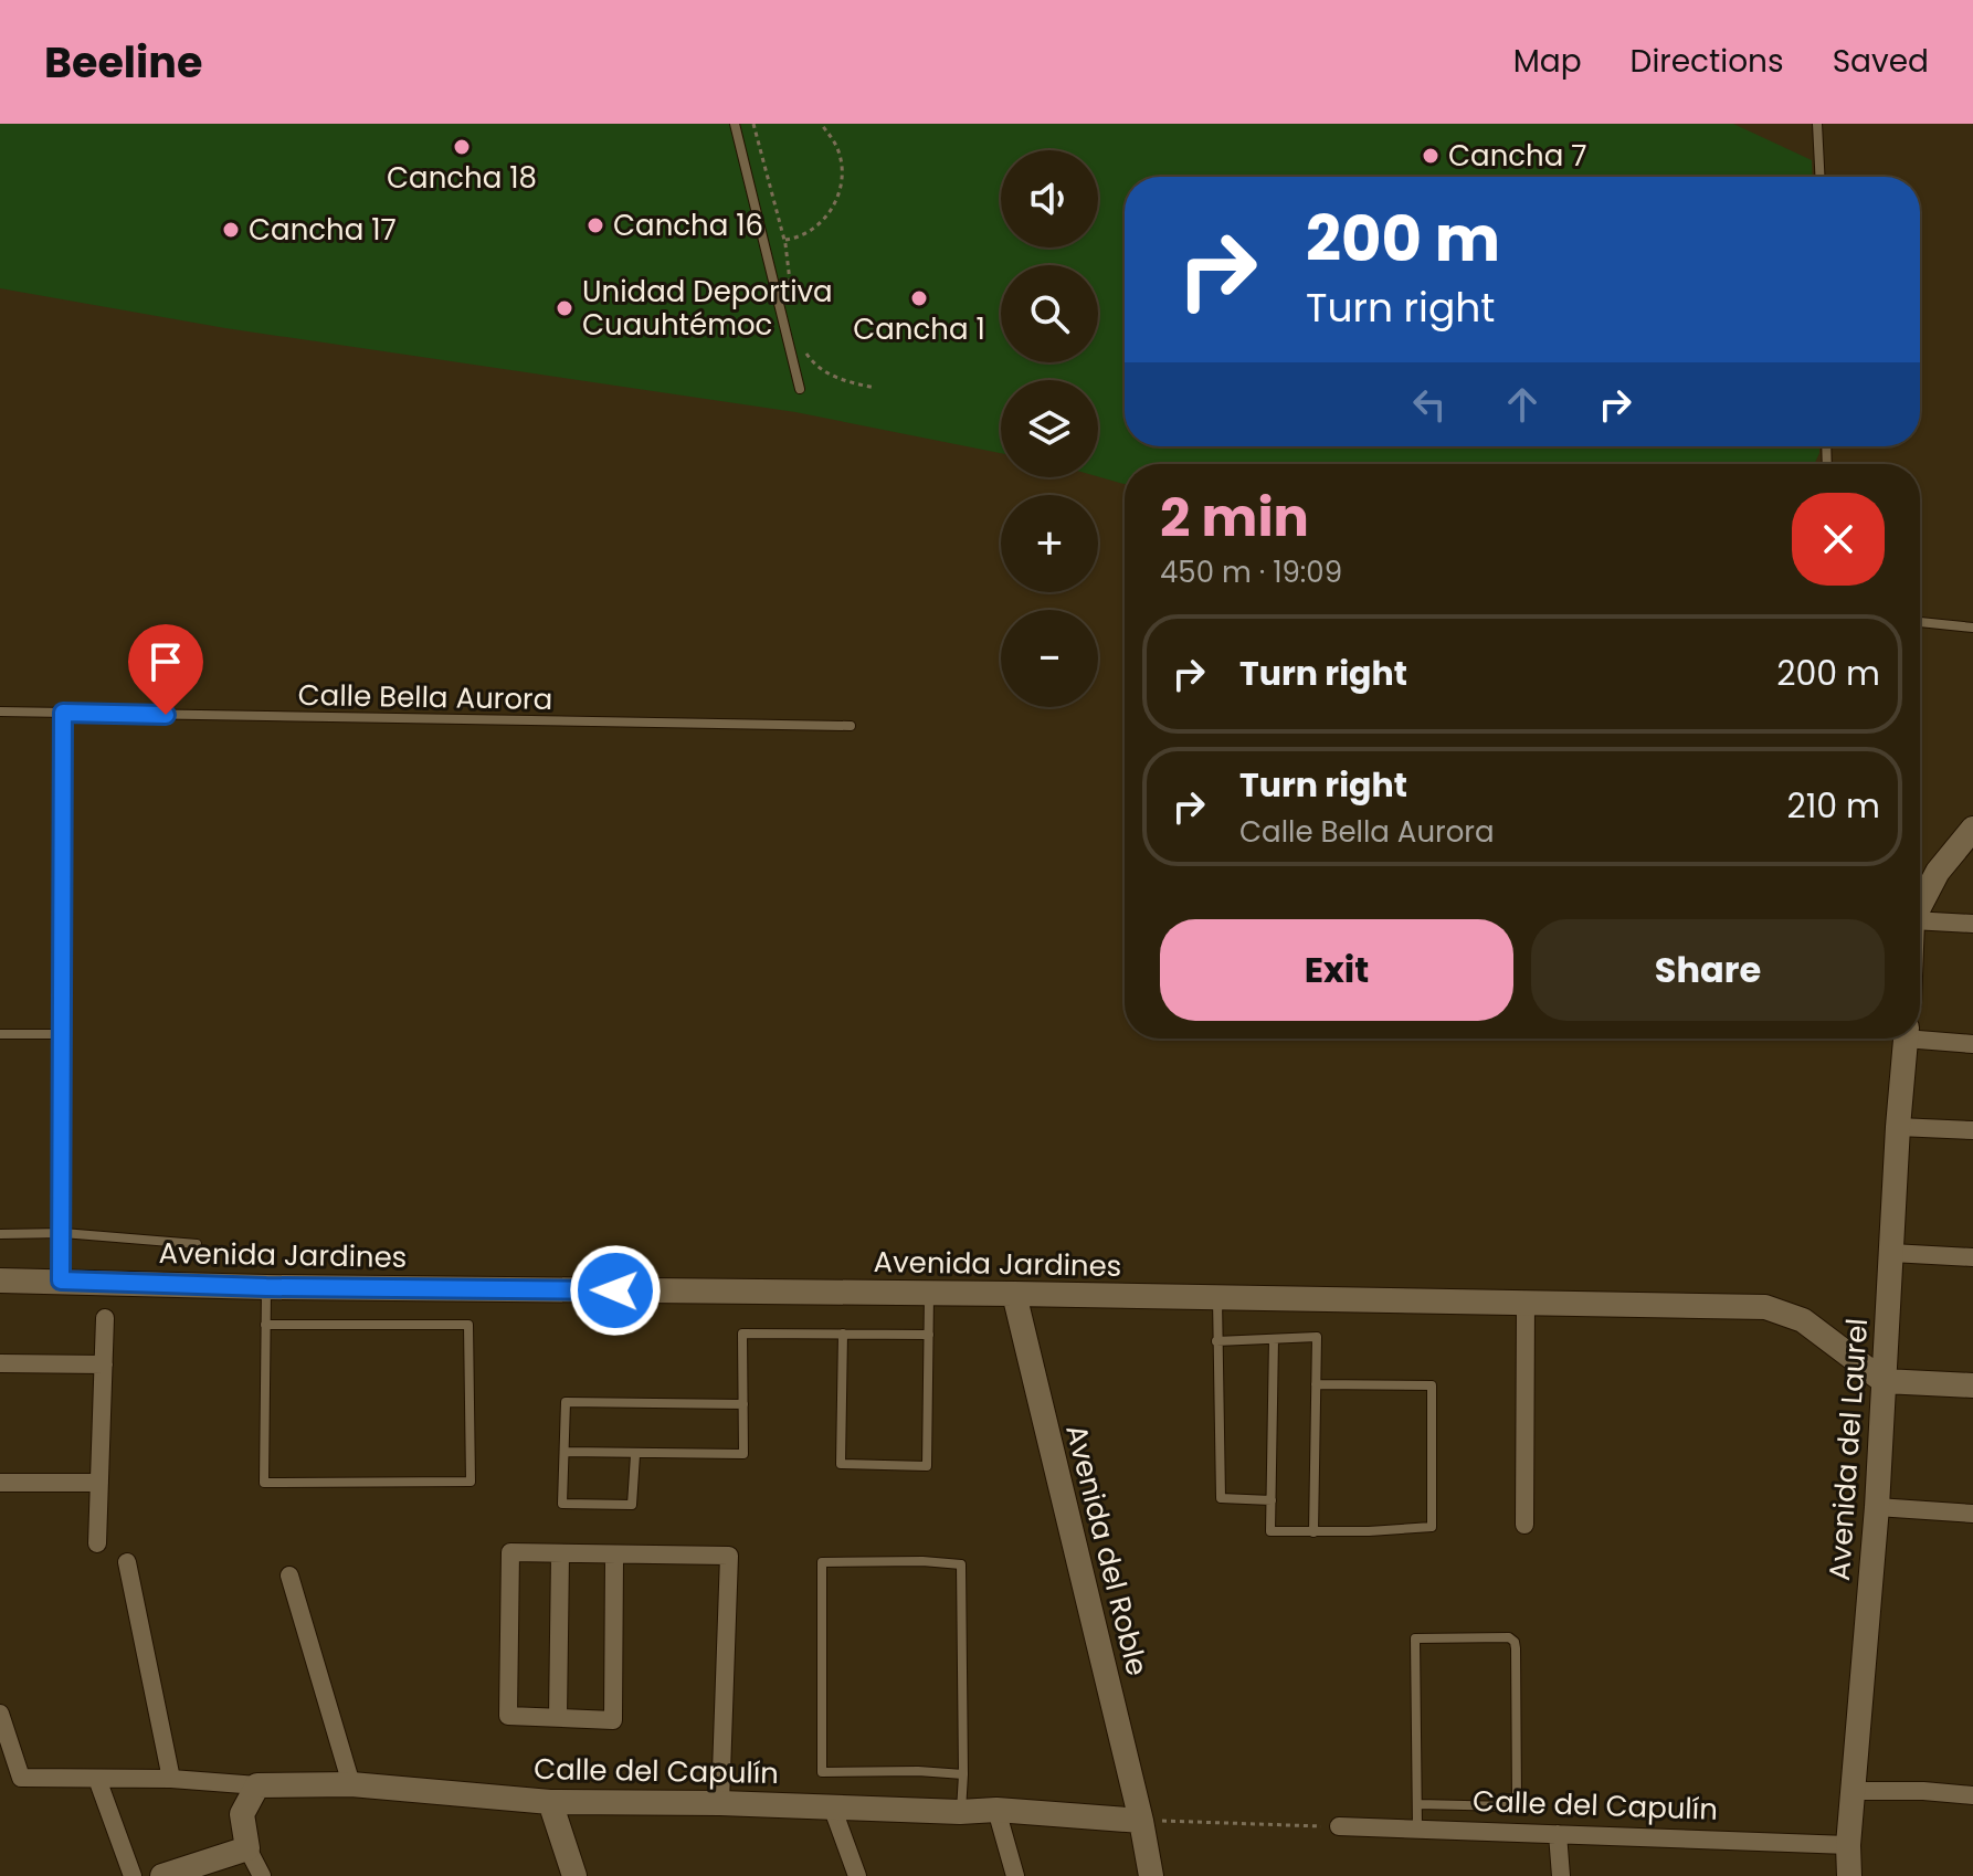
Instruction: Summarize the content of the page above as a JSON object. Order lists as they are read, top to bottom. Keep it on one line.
{"streets":{"street":["Avenida Jardines","Avenida del Laurel","Avenida del Roble","Calle del Capulín"],"lane":["Calle Bella Aurora"]},"crossings":[["Avenida Jardines","Avenida del Laurel"],["Avenida Jardines","Avenida del Roble"],["Avenida del Laurel","Calle del Capulín"],["Avenida del Roble","Calle del Capulín"]],"places":["Cancha 18","Cancha 7","Cancha 16","Cancha 17","Cancha 1","Unidad Deportiva Cuauhtémoc"],"page":{"header":"Beeline","nav":["Map","Directions","Saved"],"map_buttons":["+","−"],"turn":["200 m","Turn right"],"heading":["2 min","450 m · 19:09"],"list":[{"name":"Turn right","value":"200 m"},{"name":"Turn right","note":"Calle Bella Aurora","value":"210 m"}],"buttons":["Exit","Share"]}}
